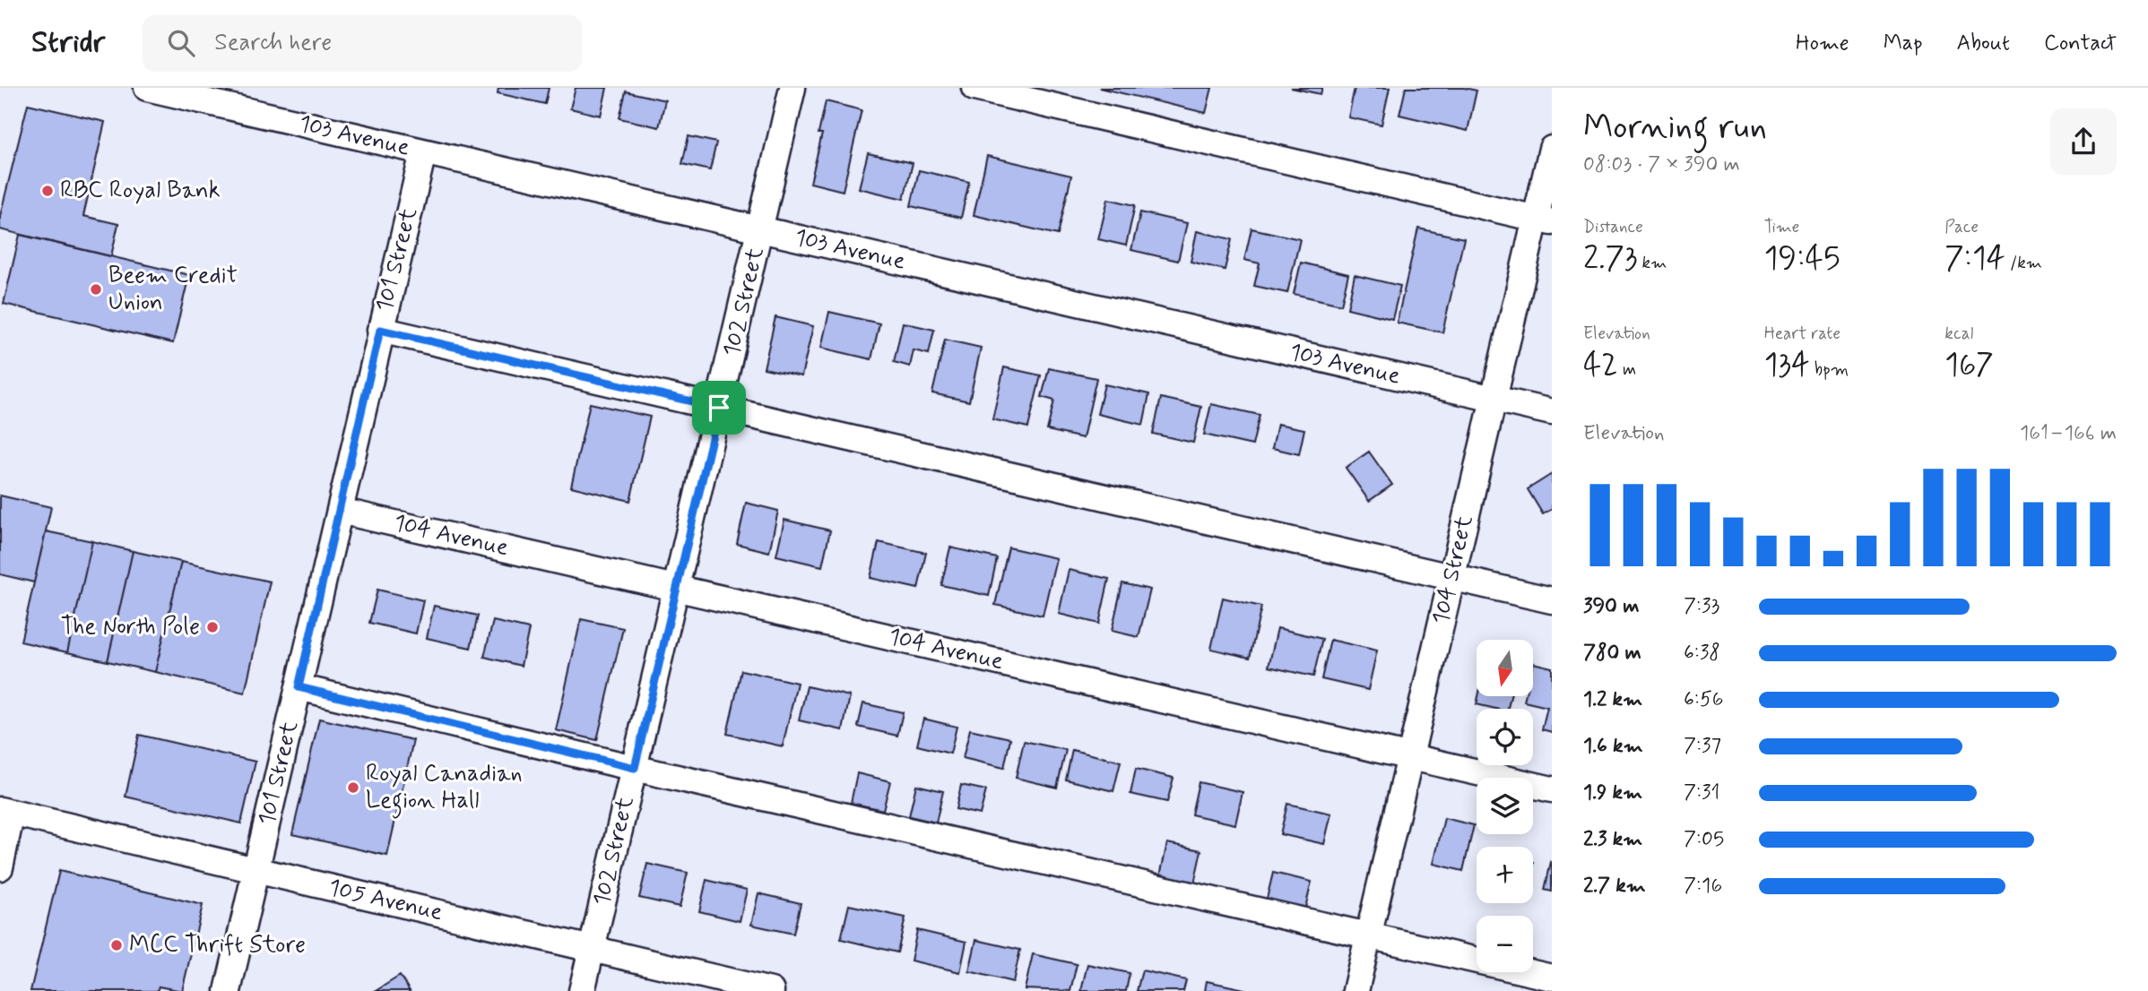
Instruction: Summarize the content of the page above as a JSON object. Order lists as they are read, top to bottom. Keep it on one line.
{"streets":{"street":["103 Avenue","101 Street","102 Street","104 Avenue","104 Street","105 Avenue"]},"crossings":[["103 Avenue","101 Street"],["103 Avenue","102 Street"],["103 Avenue","104 Street"],["101 Street","104 Avenue"],["101 Street","105 Avenue"],["102 Street","104 Avenue"],["102 Street","105 Avenue"],["104 Avenue","104 Street"]],"places":["RBC Royal Bank","Beem Credit Union","The North Pole","Royal Canadian Legion Hall","MCC Thrift Store"],"north":"bottom","page":{"header":"Stridr","search":"Search here","nav":["Home","Map","About","Contact"],"heading":["Morning run","08:03 · 7 × 390 m"],"stats":[["Distance","2.73 km"],["Time","19:45"],["Pace","7:14 /km"],["Elevation","42 m"],["Heart rate","134 bpm"],["kcal","167"]],"chart":["Elevation","161–166 m"],"list":[{"name":"390 m","note":"7:33"},{"name":"780 m","note":"6:38"},{"name":"1.2 km","note":"6:56"},{"name":"1.6 km","note":"7:37"},{"name":"1.9 km","note":"7:31"},{"name":"2.3 km","note":"7:05"},{"name":"2.7 km","note":"7:16"}],"map_buttons":["+","−"]}}
